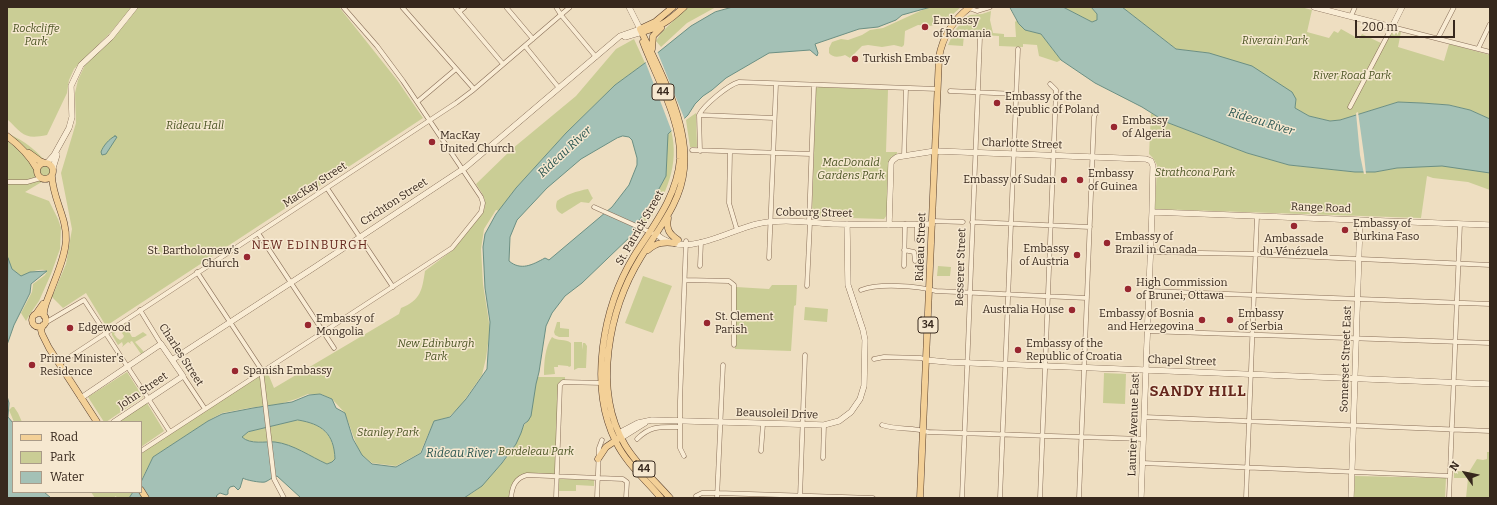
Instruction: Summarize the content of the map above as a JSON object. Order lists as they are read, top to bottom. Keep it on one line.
{"streets":{"main road":["44","St. Patrick Street","Rideau Street","34"],"street":["Charlotte Street","MacKay Street","Crichton Street","Range Road","Cobourg Street","Besserer Street","Charles Street","Somerset Street East","Chapel Street","John Street","Beausoleil Drive","Laurier Avenue East"]},"crossings":[["44","Crichton Street"],["44","St. Patrick Street"],["Charlotte Street","Cobourg Street"],["Charlotte Street","Rideau Street"],["Charlotte Street","Besserer Street"],["Charlotte Street","Laurier Avenue East"],["MacKay Street","Charles Street"],["Crichton Street","St. Patrick Street"],["Crichton Street","Charles Street"],["Range Road","Somerset Street East"],["Range Road","Laurier Avenue East"],["Cobourg Street","St. Patrick Street"],["Cobourg Street","Rideau Street"],["Cobourg Street","Beausoleil Drive"],["St. Patrick Street","Beausoleil Drive"],["Rideau Street","Chapel Street"],["Besserer Street","Chapel Street"],["Charles Street","John Street"],["Somerset Street East","Chapel Street"],["Chapel Street","Laurier Avenue East"]],"districts":["NEW EDINBURGH","SANDY HILL"],"water":["Rideau River"],"parks":["Rockcliffe Park","Riverain Park","River Road Park","Rideau Hall","MacDonald Gardens Park","Strathcona Park","New Edinburgh Park","Stanley Park","Bordeleau Park"],"places":["Embassy of Romania","Turkish Embassy","Embassy of the Republic of Poland","Embassy of Algeria","MacKay United Church","Embassy of Sudan","Embassy of Guinea","Ambassade du Vénézuela","Embassy of Burkina Faso","Embassy of Brazil in Canada","Embassy of Austria","St. Bartholomew's Church","High Commission of Brunei, Ottawa","Australia House","Embassy of Bosnia and Herzegovina","Embassy of Serbia","St. Clement Parish","Embassy of Mongolia","Edgewood","Embassy of the Republic of Croatia","Prime Minister's Residence","Spanish Embassy"],"legend":["Road","Park","Water"],"scale_bar":"200 m","north":"top left"}
